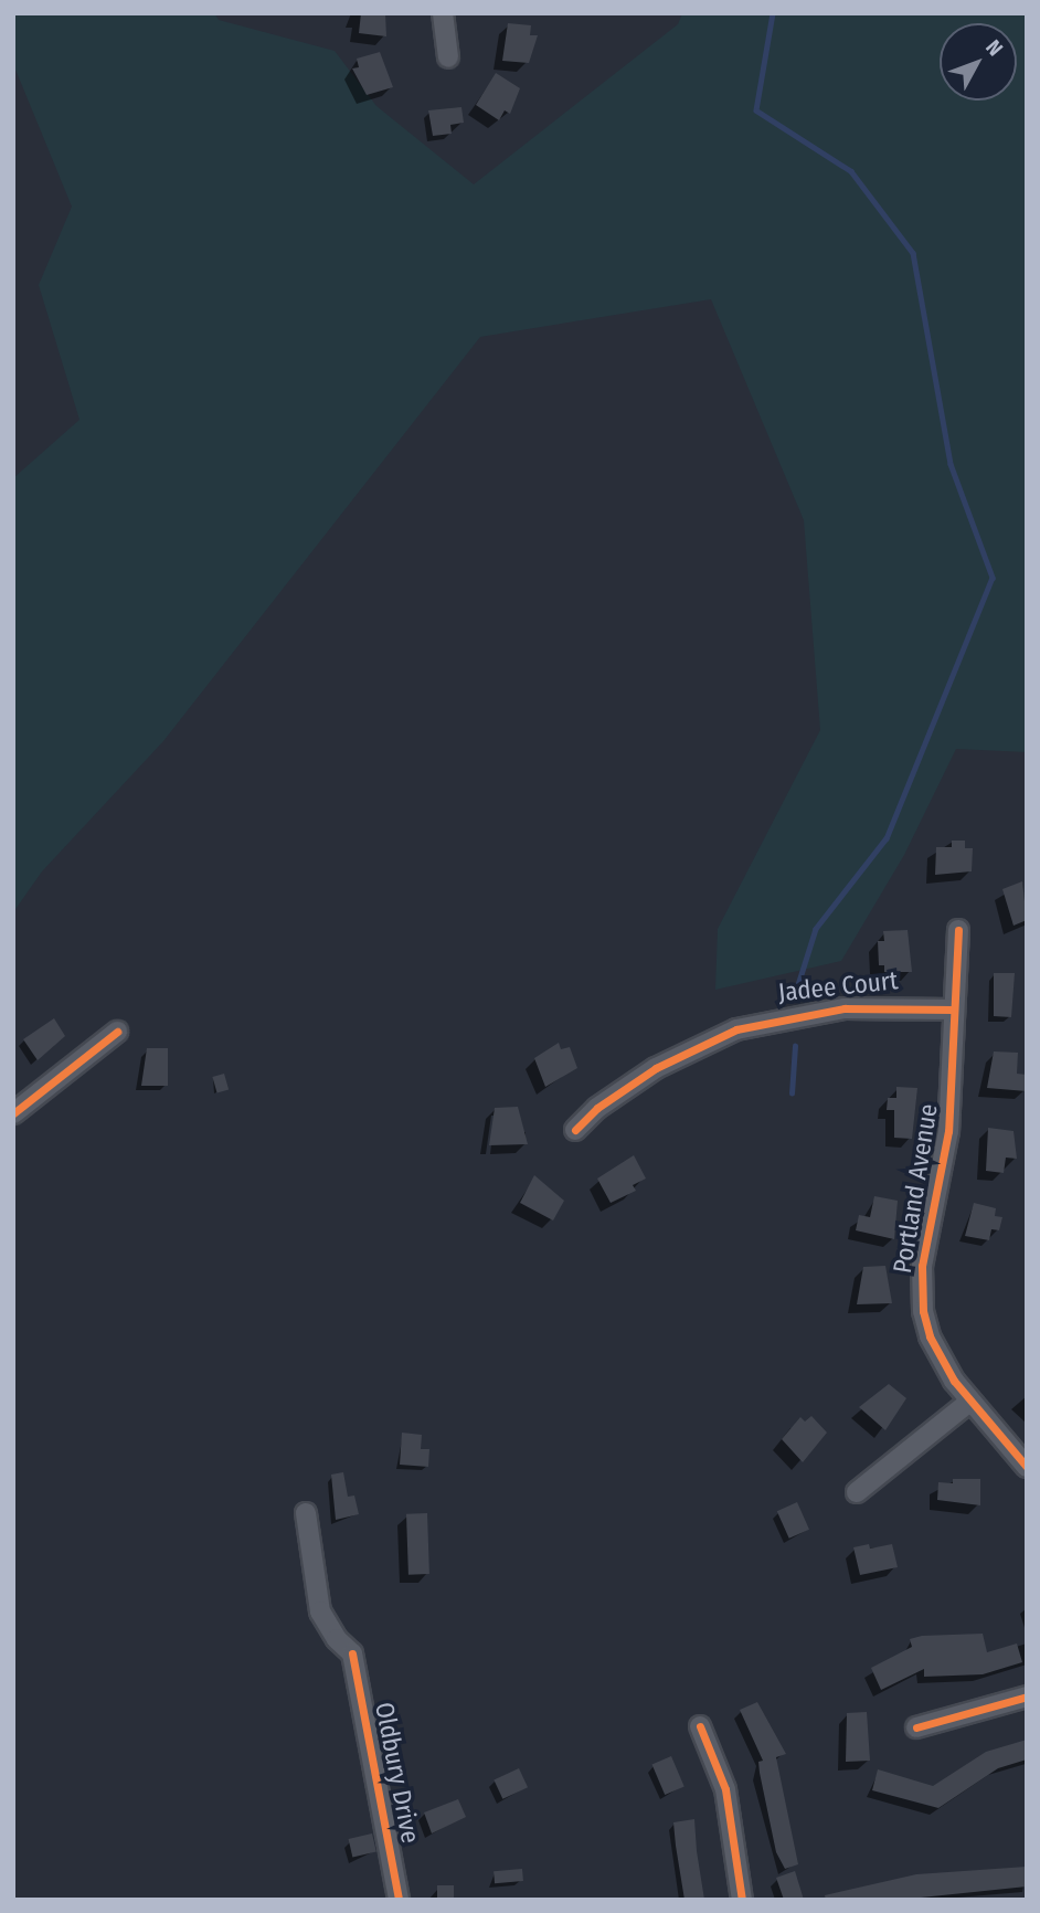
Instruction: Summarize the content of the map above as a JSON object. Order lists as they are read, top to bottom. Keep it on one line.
{"streets":{"street":["Jadee Court","Portland Avenue","Oldbury Drive"]},"crossings":[["Jadee Court","Portland Avenue"]],"north":"top right"}
